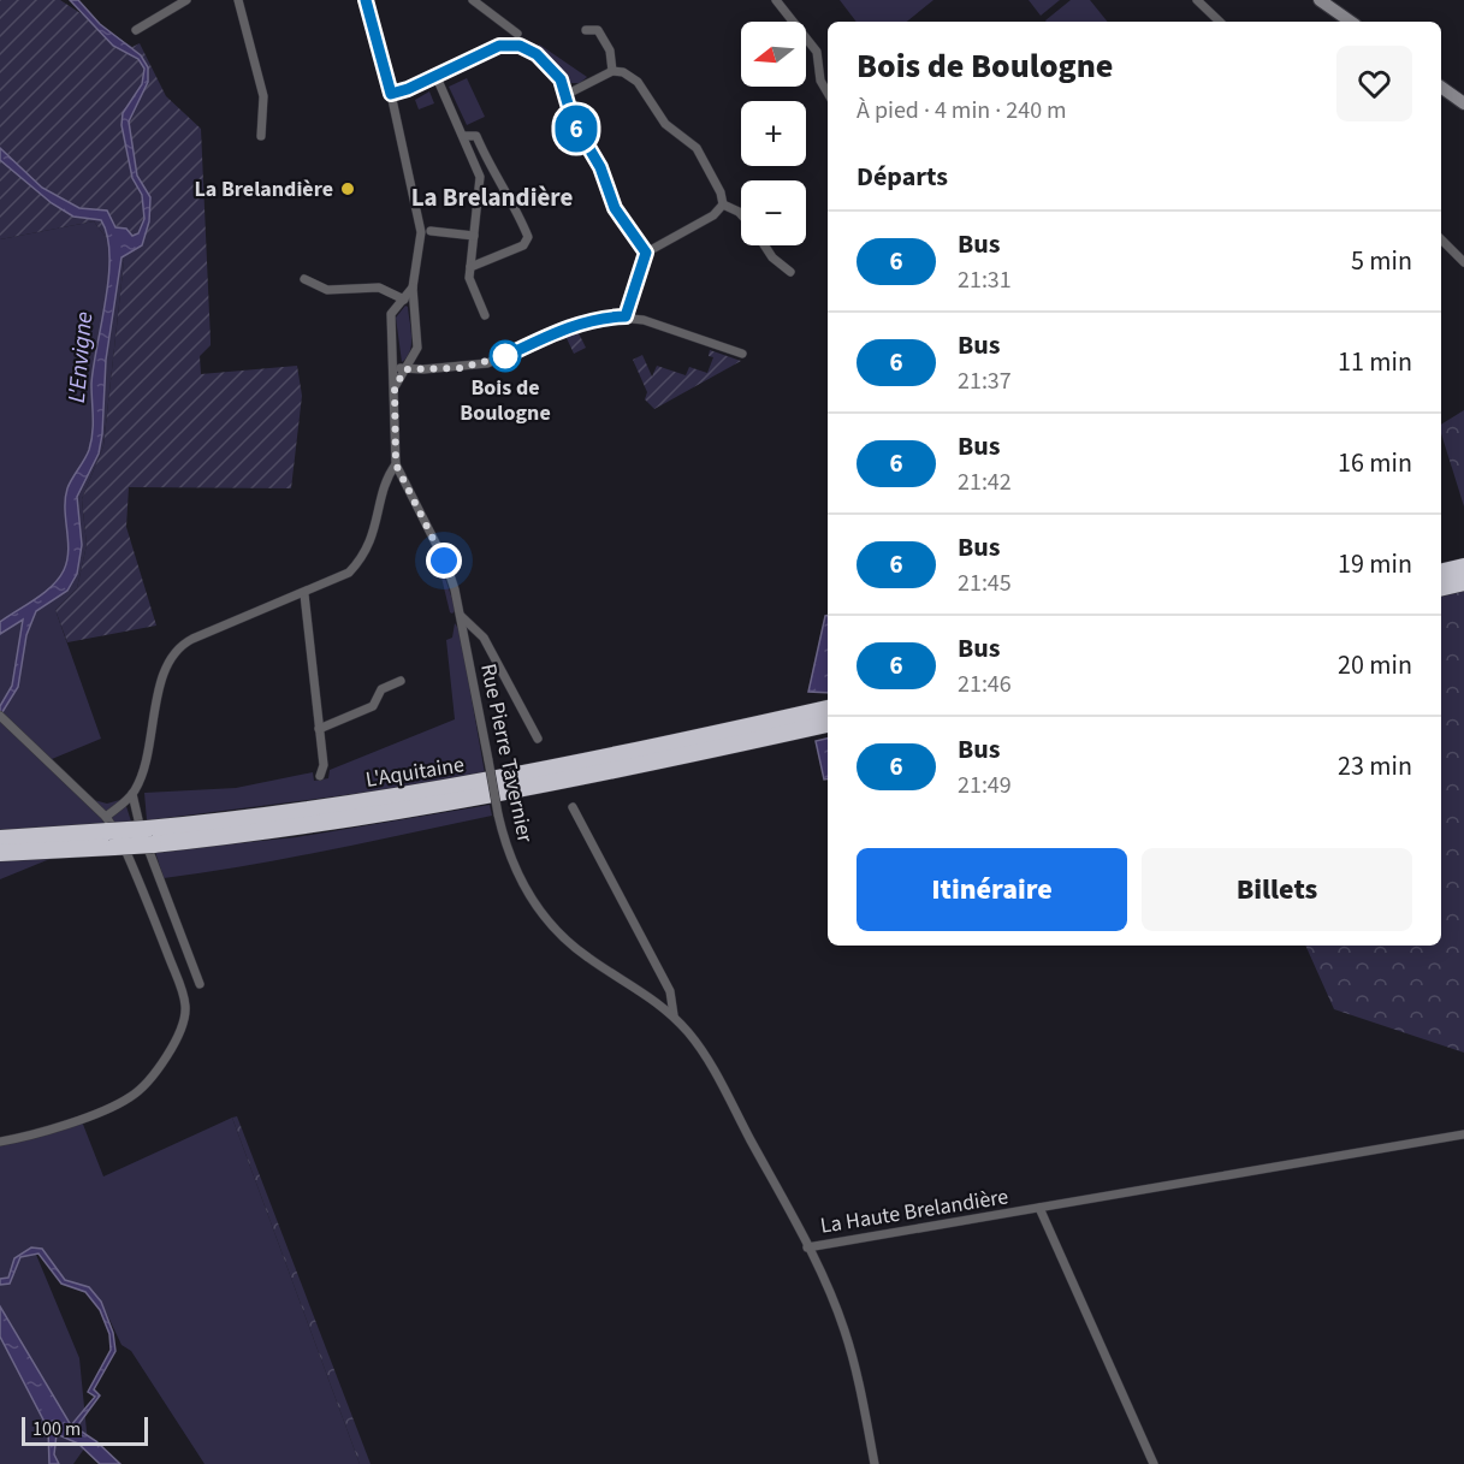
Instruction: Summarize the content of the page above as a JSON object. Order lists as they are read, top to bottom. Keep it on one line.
{"streets":{"highway":["L'Aquitaine"],"street":["Rue Pierre Tavernier","La Haute Brelandière"]},"crossings":[["Rue Pierre Tavernier","La Haute Brelandière"]],"districts":["La Brelandière"],"water":["L'Envigne"],"places":["La Brelandière","Bois de Boulogne"],"lines":["bus line 6"],"scale_bar":"100 m","north":"left","page":{"on_map":"6","map_buttons":["+","−"],"heading":[["Bois de Boulogne","À pied · 4 min · 240 m"],"Départs"],"list":[{"mark":"6","name":"Bus","note":"21:31","value":"5 min"},{"mark":"6","name":"Bus","note":"21:37","value":"11 min"},{"mark":"6","name":"Bus","note":"21:42","value":"16 min"},{"mark":"6","name":"Bus","note":"21:45","value":"19 min"},{"mark":"6","name":"Bus","note":"21:46","value":"20 min"},{"mark":"6","name":"Bus","note":"21:49","value":"23 min"}],"buttons":["Itinéraire","Billets"],"scale":"100 m"}}
